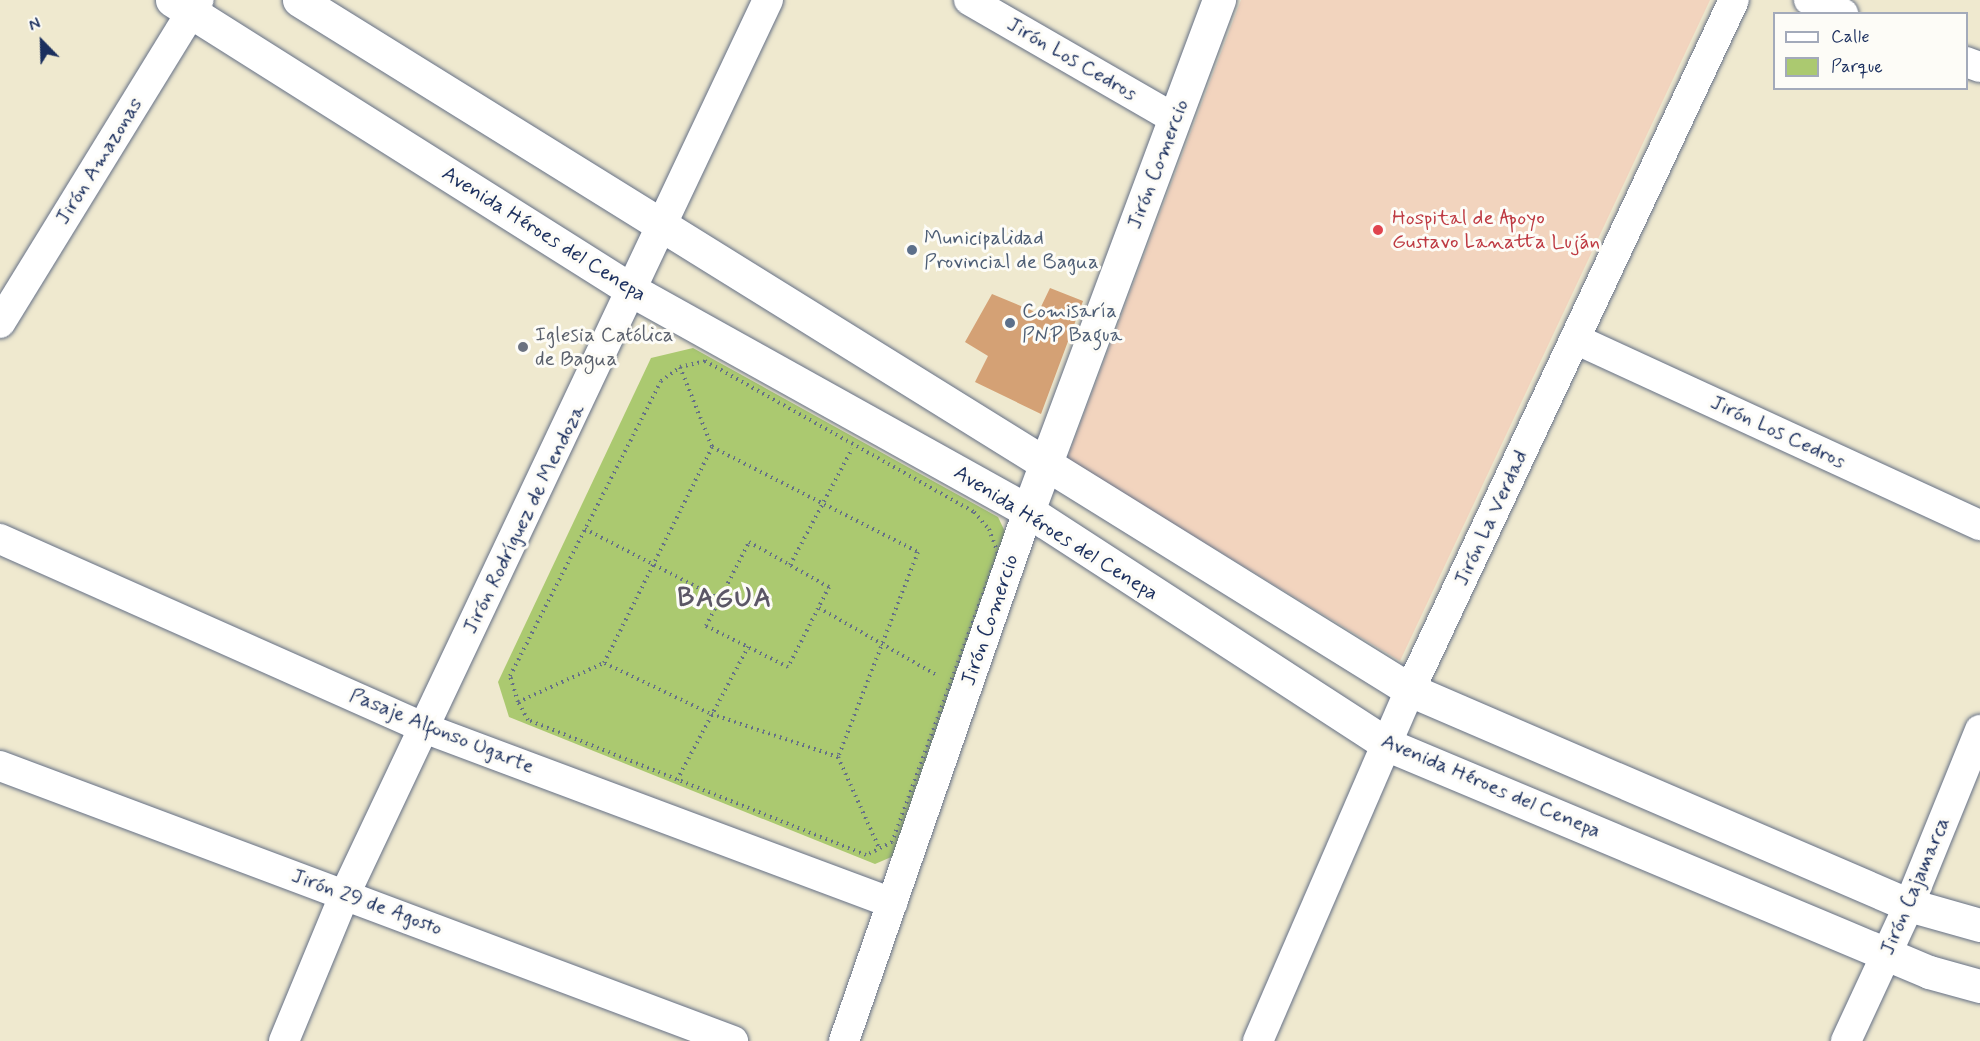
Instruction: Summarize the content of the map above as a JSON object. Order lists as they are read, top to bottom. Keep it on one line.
{"streets":{"main road":["Jirón Comercio","Avenida Héroes del Cenepa"],"street":["Jirón Los Cedros","Jirón Amazonas","Jirón La Verdad","Jirón Rodríguez de Mendoza","Pasaje Alfonso Ugarte","Jirón Cajamarca","Jirón 29 de Agosto"]},"crossings":[["Jirón Los Cedros","Jirón Comercio"],["Jirón Los Cedros","Jirón La Verdad"],["Jirón Amazonas","Avenida Héroes del Cenepa"],["Jirón Comercio","Avenida Héroes del Cenepa"],["Jirón Comercio","Pasaje Alfonso Ugarte"],["Avenida Héroes del Cenepa","Jirón La Verdad"],["Avenida Héroes del Cenepa","Jirón Rodríguez de Mendoza"],["Avenida Héroes del Cenepa","Jirón Cajamarca"],["Jirón Rodríguez de Mendoza","Pasaje Alfonso Ugarte"],["Jirón Rodríguez de Mendoza","Jirón 29 de Agosto"]],"districts":["BAGUA"],"places":["Hospital de Apoyo Gustavo Lanatta Luján","Municipalidad Provincial de Bagua","Comisaría PNP Bagua","Iglesia Católica de Bagua"],"legend":["Calle","Parque"],"north":"top left"}
